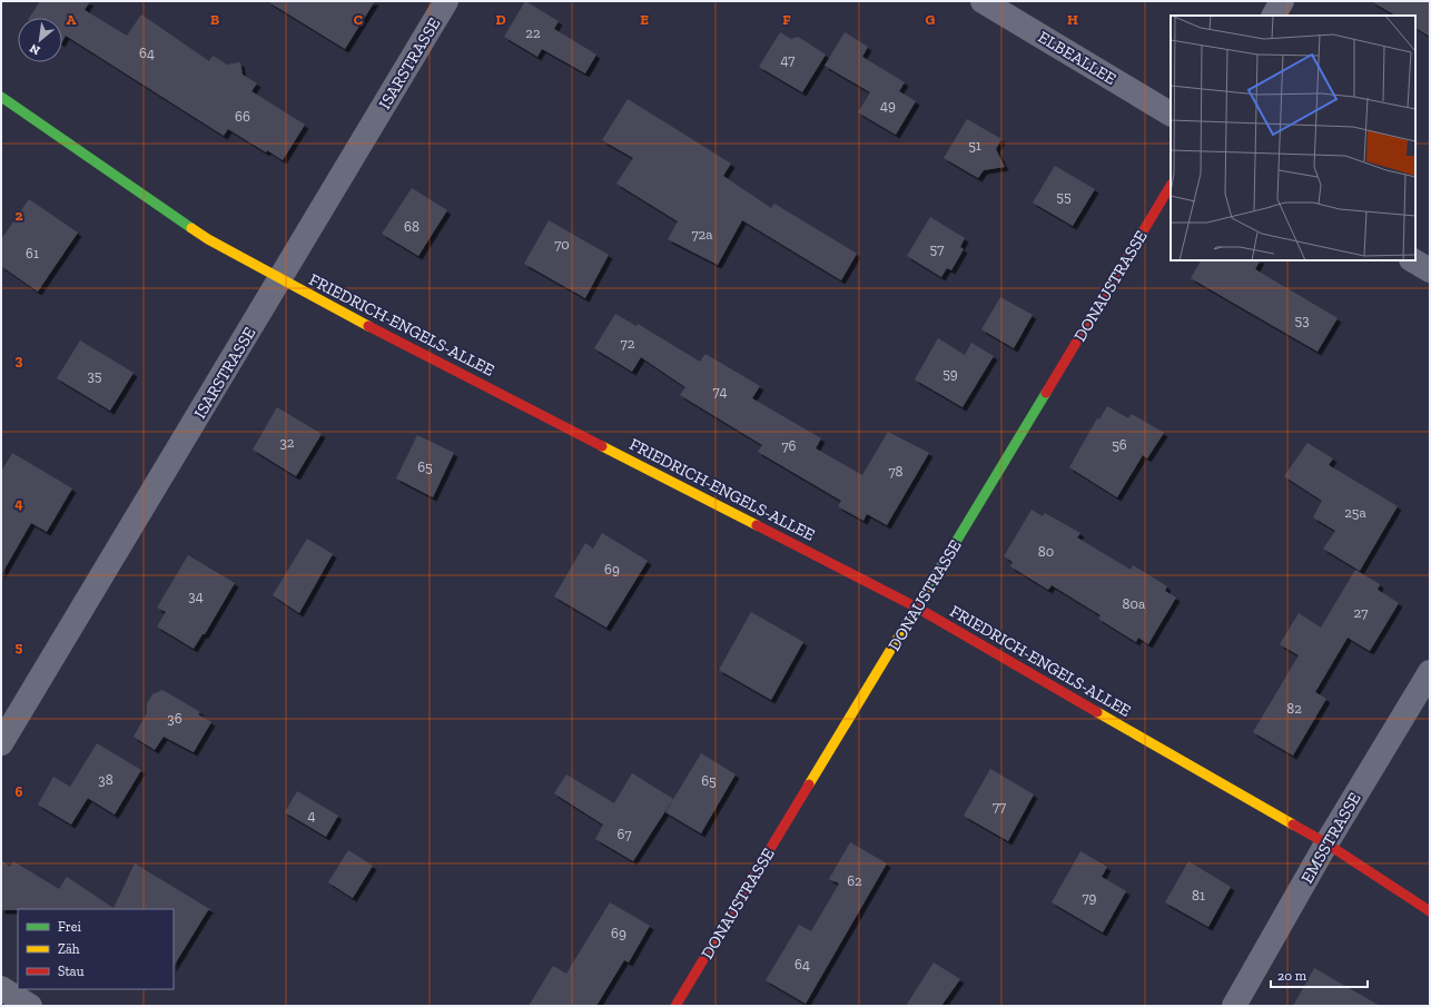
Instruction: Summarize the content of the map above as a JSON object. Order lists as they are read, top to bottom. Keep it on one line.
{"streets":{"street":["ELBEALLEE","ISARSTRASSE","DONAUSTRASSE","FRIEDRICH-ENGELS-ALLEE","EMSSTRASSE"]},"crossings":[["ISARSTRASSE","FRIEDRICH-ENGELS-ALLEE"],["DONAUSTRASSE","FRIEDRICH-ENGELS-ALLEE"],["FRIEDRICH-ENGELS-ALLEE","EMSSTRASSE"]],"house_numbers":["22","64","47","49","66","51","55","68","72a","70","57","61","53","72","59","35","74","32","56","76","65","78","25a","80","69","34","80a","27","82","36","38","65","77","4","67","62","81","79","69","64"],"legend":["Frei","Zäh","Stau"],"scale_bar":"20 m","north":"bottom left","grid":{"columns":["A","B","C","D","E","F","G","H"],"rows":["2","3","4","5","6"]}}
